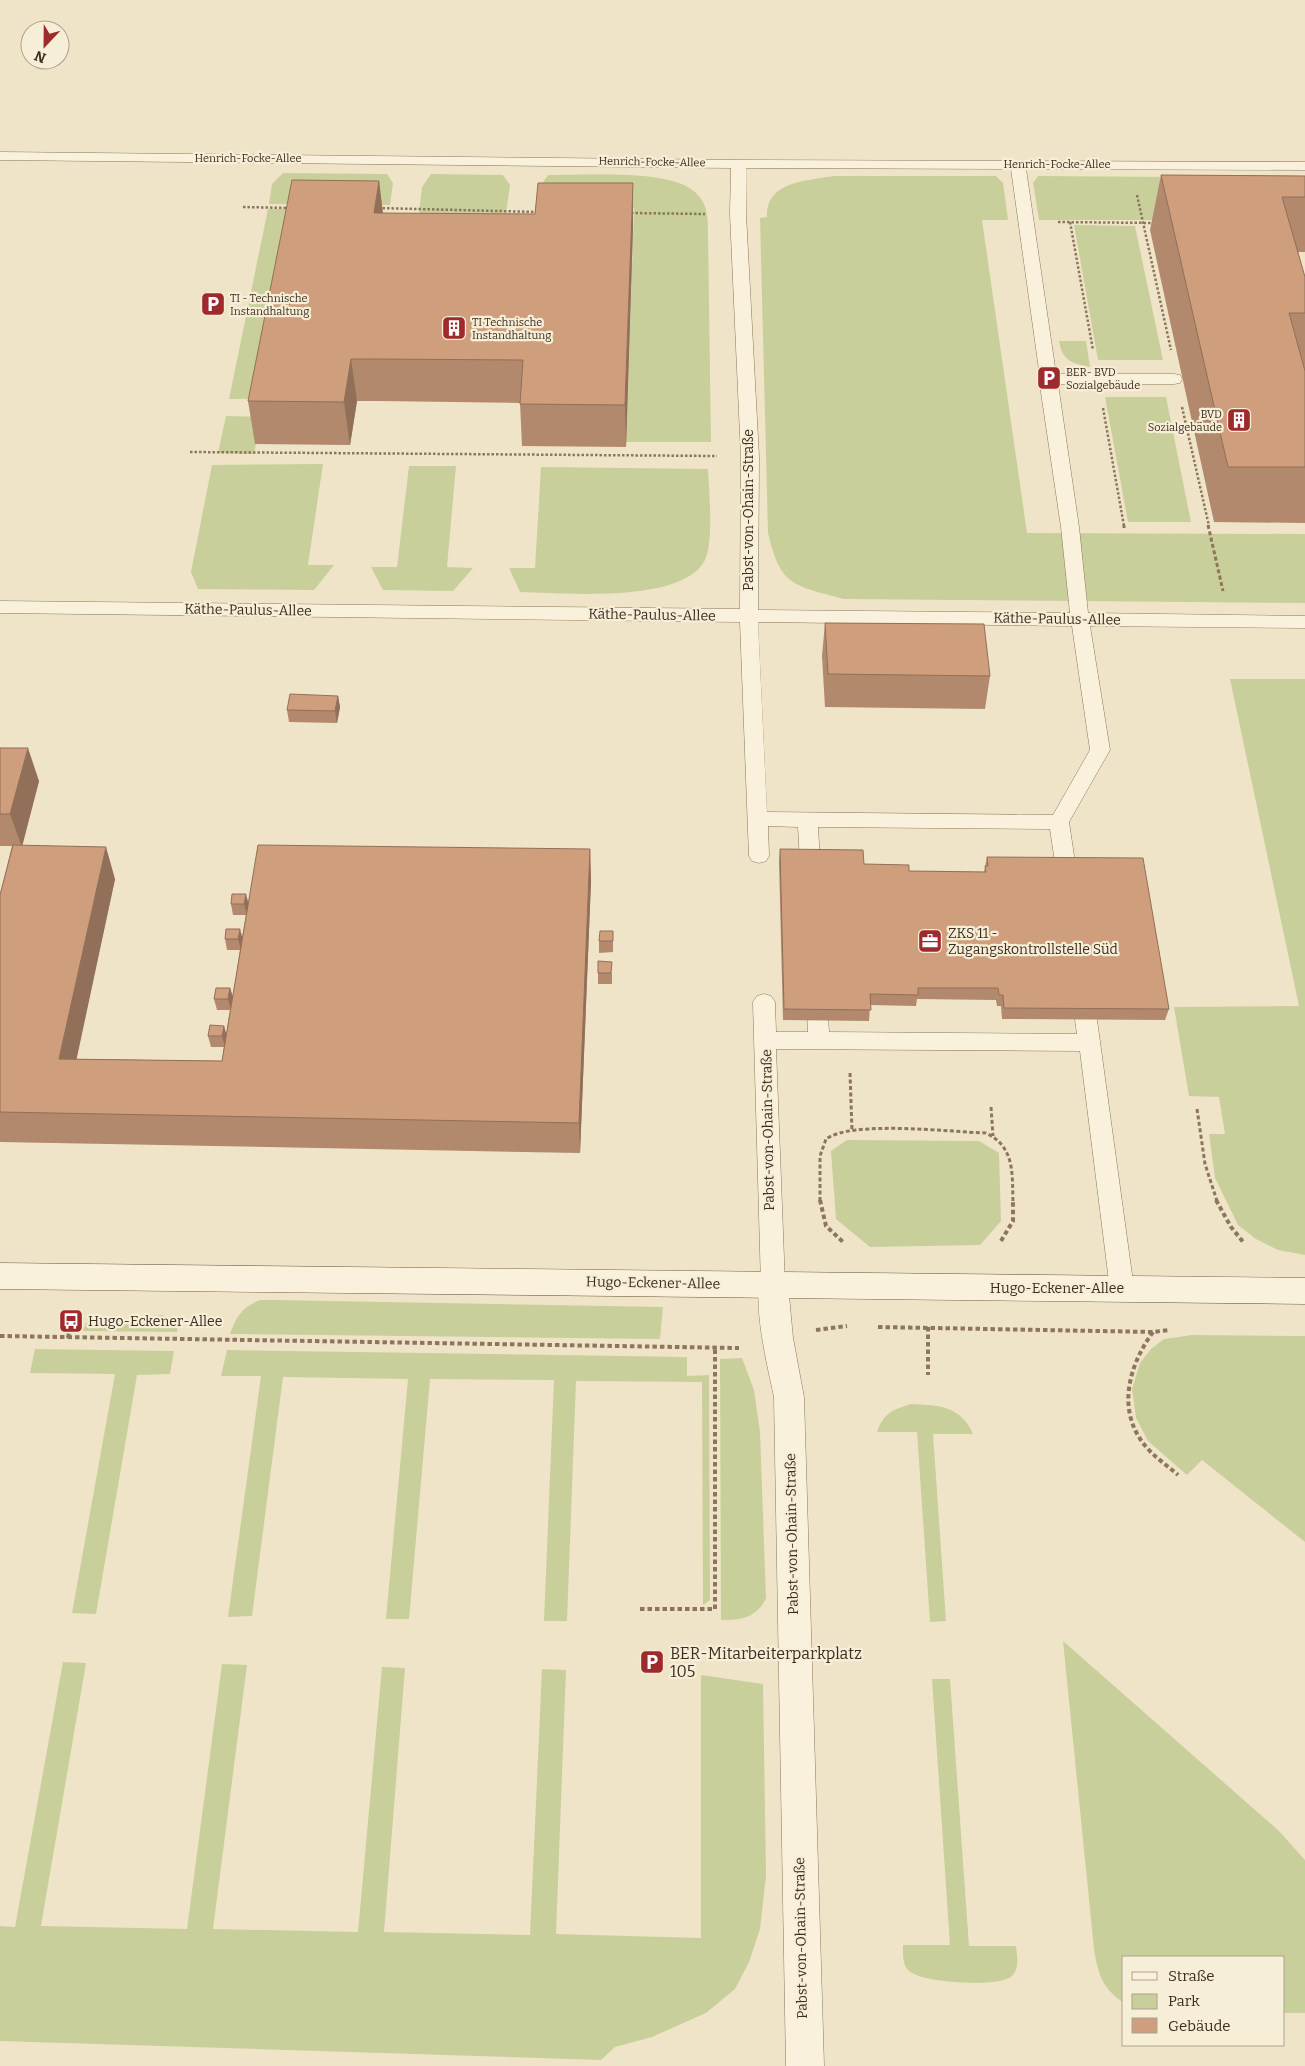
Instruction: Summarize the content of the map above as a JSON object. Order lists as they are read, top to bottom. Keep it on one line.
{"streets":{"street":["Pabst-von-Ohain-Straße","Hugo-Eckener-Allee"],"lane":["Henrich-Focke-Allee","Käthe-Paulus-Allee"]},"crossings":[["Henrich-Focke-Allee","Pabst-von-Ohain-Straße"],["Pabst-von-Ohain-Straße","Käthe-Paulus-Allee"],["Pabst-von-Ohain-Straße","Hugo-Eckener-Allee"]],"places":{"parking":["TI - Technische Instandhaltung","BER- BVD Sozialgebäude","BER-Mitarbeiterparkplatz 105"],"building":["TI Technische Instandhaltung","BVD Sozialgebäude"],"office":["ZKS 11 - Zugangskontrollstelle Süd"],"bus stop":["Hugo-Eckener-Allee"]},"legend":["Straße","Park","Gebäude"],"north":"bottom"}
